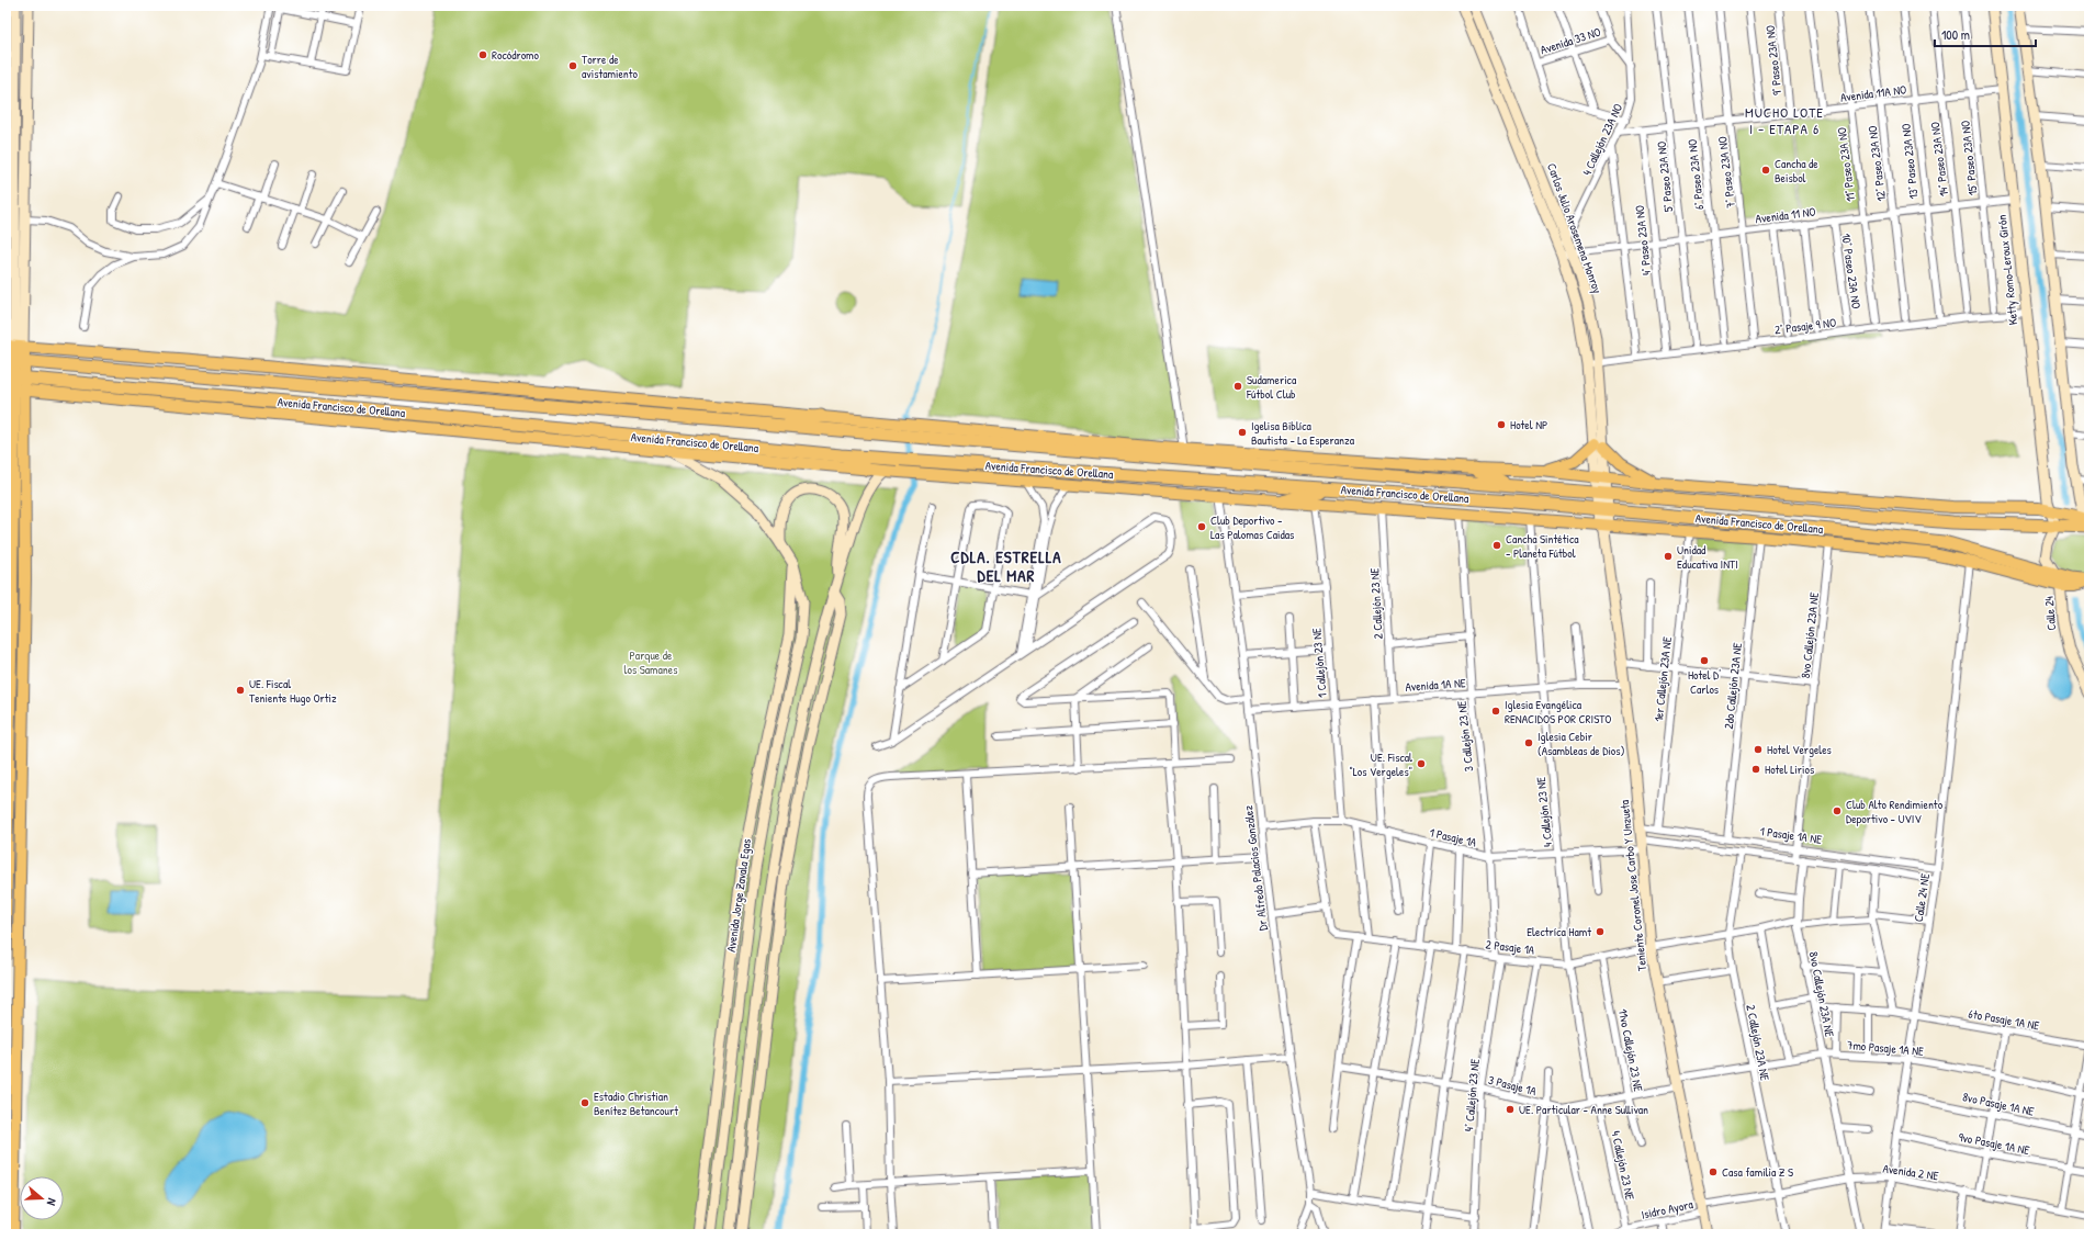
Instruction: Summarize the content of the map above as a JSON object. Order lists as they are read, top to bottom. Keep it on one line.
{"streets":{"highway":["Avenida Francisco de Orellana"],"main road":["Carlos Julio Arosemena Monroy","Ketty Romo-Leroux Girón","Calle 24","Teniente Coronel Jose Carbo Y Unzueta","Avenida Jorge Zavala Egas"],"street":["Avenida 33 NO","9° Paseo 23A NO","Avenida 11A NO","4 Callejón 23A NO","15° Paseo 23A NO","14° Paseo 23A NO","13° Paseo 23A NO","12° Paseo 23A NO","11° Paseo 23A NO","7° Paseo 23A NO","6° Paseo 23A NO","5° Paseo 23A NO","Avenida 11 NO","4° Paseo 23A NO","10° Paseo 23A NO","2° Pasaje 9 NO","2 Callejón 23 NE","8vo Callejón 23A NE","1 Callejón 23 NE","1er Callejón 23A NE","Avenida 1A NE","2do Callejón 23A NE","3 Callejón 23 NE","4 Callejón 23 NE","1 Pasaje 1A NE","1 Pasaje 1A","Dr Alfredo Palacios González","Calle 24 NE","2 Pasaje 1A","6to Pasaje 1A NE","2 Callejón 23A NE","7mo Pasaje 1A NE","11vo Callejón 23 NE","3 Pasaje 1A","4° Callejón 23 NE","8vo Pasaje 1A NE","9vo Pasaje 1A NE","Avenida 2 NE","Isidro Ayora"]},"crossings":[["9° Paseo 23A NO","Avenida 11A NO"],["Avenida 11A NO","4 Callejón 23A NO"],["Avenida 11A NO","15° Paseo 23A NO"],["Avenida 11A NO","14° Paseo 23A NO"],["Avenida 11A NO","13° Paseo 23A NO"],["Avenida 11A NO","12° Paseo 23A NO"],["Avenida 11A NO","11° Paseo 23A NO"],["Avenida 11A NO","7° Paseo 23A NO"],["Avenida 11A NO","6° Paseo 23A NO"],["Avenida 11A NO","5° Paseo 23A NO"],["Avenida 11A NO","4° Paseo 23A NO"],["Avenida 11A NO","Ketty Romo-Leroux Girón"],["4 Callejón 23A NO","Carlos Julio Arosemena Monroy"],["15° Paseo 23A NO","Avenida 11 NO"],["14° Paseo 23A NO","Avenida 11 NO"],["13° Paseo 23A NO","Avenida 11 NO"],["12° Paseo 23A NO","Avenida 11 NO"],["11° Paseo 23A NO","Avenida 11 NO"],["7° Paseo 23A NO","Avenida 11 NO"],["6° Paseo 23A NO","Avenida 11 NO"],["5° Paseo 23A NO","Avenida 11 NO"],["Avenida 11 NO","Carlos Julio Arosemena Monroy"],["Avenida 11 NO","4° Paseo 23A NO"],["Avenida 11 NO","Ketty Romo-Leroux Girón"],["Avenida 11 NO","10° Paseo 23A NO"],["Carlos Julio Arosemena Monroy","2° Pasaje 9 NO"],["Carlos Julio Arosemena Monroy","Avenida Francisco de Orellana"],["Carlos Julio Arosemena Monroy","Teniente Coronel Jose Carbo Y Unzueta"],["Ketty Romo-Leroux Girón","2° Pasaje 9 NO"],["Ketty Romo-Leroux Girón","Avenida Francisco de Orellana"],["Ketty Romo-Leroux Girón","Calle 24"],["Avenida Francisco de Orellana","2 Callejón 23 NE"],["Avenida Francisco de Orellana","Calle 24"],["Avenida Francisco de Orellana","8vo Callejón 23A NE"],["Avenida Francisco de Orellana","1 Callejón 23 NE"],["Avenida Francisco de Orellana","1er Callejón 23A NE"],["Avenida Francisco de Orellana","2do Callejón 23A NE"],["Avenida Francisco de Orellana","3 Callejón 23 NE"],["Avenida Francisco de Orellana","4 Callejón 23 NE"],["Avenida Francisco de Orellana","Dr Alfredo Palacios González"],["Avenida Francisco de Orellana","Teniente Coronel Jose Carbo Y Unzueta"],["Avenida Francisco de Orellana","Avenida Jorge Zavala Egas"],["Avenida Francisco de Orellana","Calle 24 NE"],["2 Callejón 23 NE","Avenida 1A NE"],["8vo Callejón 23A NE","1 Pasaje 1A NE"],["8vo Callejón 23A NE","2 Pasaje 1A"],["8vo Callejón 23A NE","6to Pasaje 1A NE"],["8vo Callejón 23A NE","7mo Pasaje 1A NE"],["8vo Callejón 23A NE","Avenida 2 NE"],["1 Callejón 23 NE","Avenida 1A NE"],["1 Callejón 23 NE","1 Pasaje 1A"],["1er Callejón 23A NE","1 Pasaje 1A NE"],["Avenida 1A NE","3 Callejón 23 NE"],["Avenida 1A NE","4 Callejón 23 NE"],["Avenida 1A NE","Dr Alfredo Palacios González"],["Avenida 1A NE","Teniente Coronel Jose Carbo Y Unzueta"],["2do Callejón 23A NE","1 Pasaje 1A NE"],["3 Callejón 23 NE","1 Pasaje 1A"],["3 Callejón 23 NE","2 Pasaje 1A"],["3 Callejón 23 NE","4° Callejón 23 NE"],["4 Callejón 23 NE","1 Pasaje 1A"],["4 Callejón 23 NE","2 Pasaje 1A"],["4 Callejón 23 NE","3 Pasaje 1A"],["4 Callejón 23 NE","Isidro Ayora"],["1 Pasaje 1A NE","1 Pasaje 1A"],["1 Pasaje 1A NE","Teniente Coronel Jose Carbo Y Unzueta"],["1 Pasaje 1A NE","Calle 24 NE"],["1 Pasaje 1A NE","2 Callejón 23A NE"],["1 Pasaje 1A","Dr Alfredo Palacios González"],["1 Pasaje 1A","Teniente Coronel Jose Carbo Y Unzueta"],["1 Pasaje 1A","2 Pasaje 1A"],["Teniente Coronel Jose Carbo Y Unzueta","2 Pasaje 1A"],["Teniente Coronel Jose Carbo Y Unzueta","7mo Pasaje 1A NE"],["Teniente Coronel Jose Carbo Y Unzueta","3 Pasaje 1A"],["Teniente Coronel Jose Carbo Y Unzueta","Avenida 2 NE"],["Teniente Coronel Jose Carbo Y Unzueta","Isidro Ayora"],["Calle 24 NE","2 Pasaje 1A"],["Calle 24 NE","6to Pasaje 1A NE"],["Calle 24 NE","7mo Pasaje 1A NE"],["Calle 24 NE","8vo Pasaje 1A NE"],["Calle 24 NE","9vo Pasaje 1A NE"],["Calle 24 NE","Avenida 2 NE"],["2 Pasaje 1A","2 Callejón 23A NE"],["2 Pasaje 1A","11vo Callejón 23 NE"],["2 Pasaje 1A","4° Callejón 23 NE"],["2 Callejón 23A NE","7mo Pasaje 1A NE"],["2 Callejón 23A NE","Avenida 2 NE"],["7mo Pasaje 1A NE","3 Pasaje 1A"],["11vo Callejón 23 NE","3 Pasaje 1A"],["3 Pasaje 1A","4° Callejón 23 NE"],["Avenida 2 NE","Isidro Ayora"]],"districts":["MUCHO LOTE I - ETAPA 6","CDLA. ESTRELLA DEL MAR"],"parks":["Parque de los Samanes"],"places":["Rocódromo","Torre de avistamiento","Cancha de Beisbol","Sudamerica Fútbol Club","Hotel NP","Igelisa Biblíca Bautista - La Esperanza","Club Deportivo - Las Palomas Caidas","Cancha Sintética - Planeta Fútbol","Unidad Educativa INTI","Hotel D' Carlos","UE. Fiscal Teniente Hugo Ortiz","Iglesia Evangélica RENACIDOS POR CRISTO","Iglesia Cebir (Asambleas de Dios)","Hotel Vergeles","UE. Fiscal \"Los Vergeles\"","Hotel Lirios","Club Alto Rendimiento Deportivo - UVIV","Electríca Hamt","Estadio Christian Benítez Betancourt","UE. Particular - Anne Sullivan","Casa familia Z S"],"scale_bar":"100 m","north":"right"}
